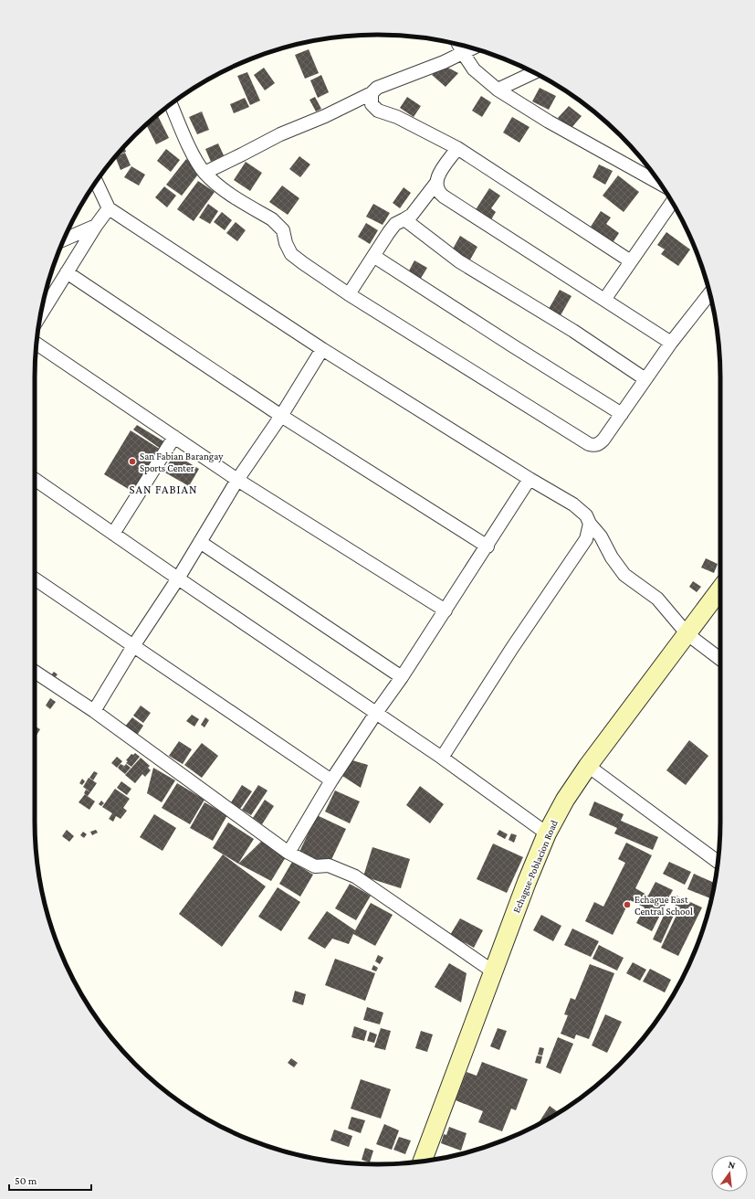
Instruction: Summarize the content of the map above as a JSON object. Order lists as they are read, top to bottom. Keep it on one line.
{"streets":{"main road":["Echague-Poblacion Road"]},"districts":["SAN FABIAN"],"places":["San Fabian Barangay Sports Center","Echague East Central School"],"scale_bar":"50 m","north":"top"}
